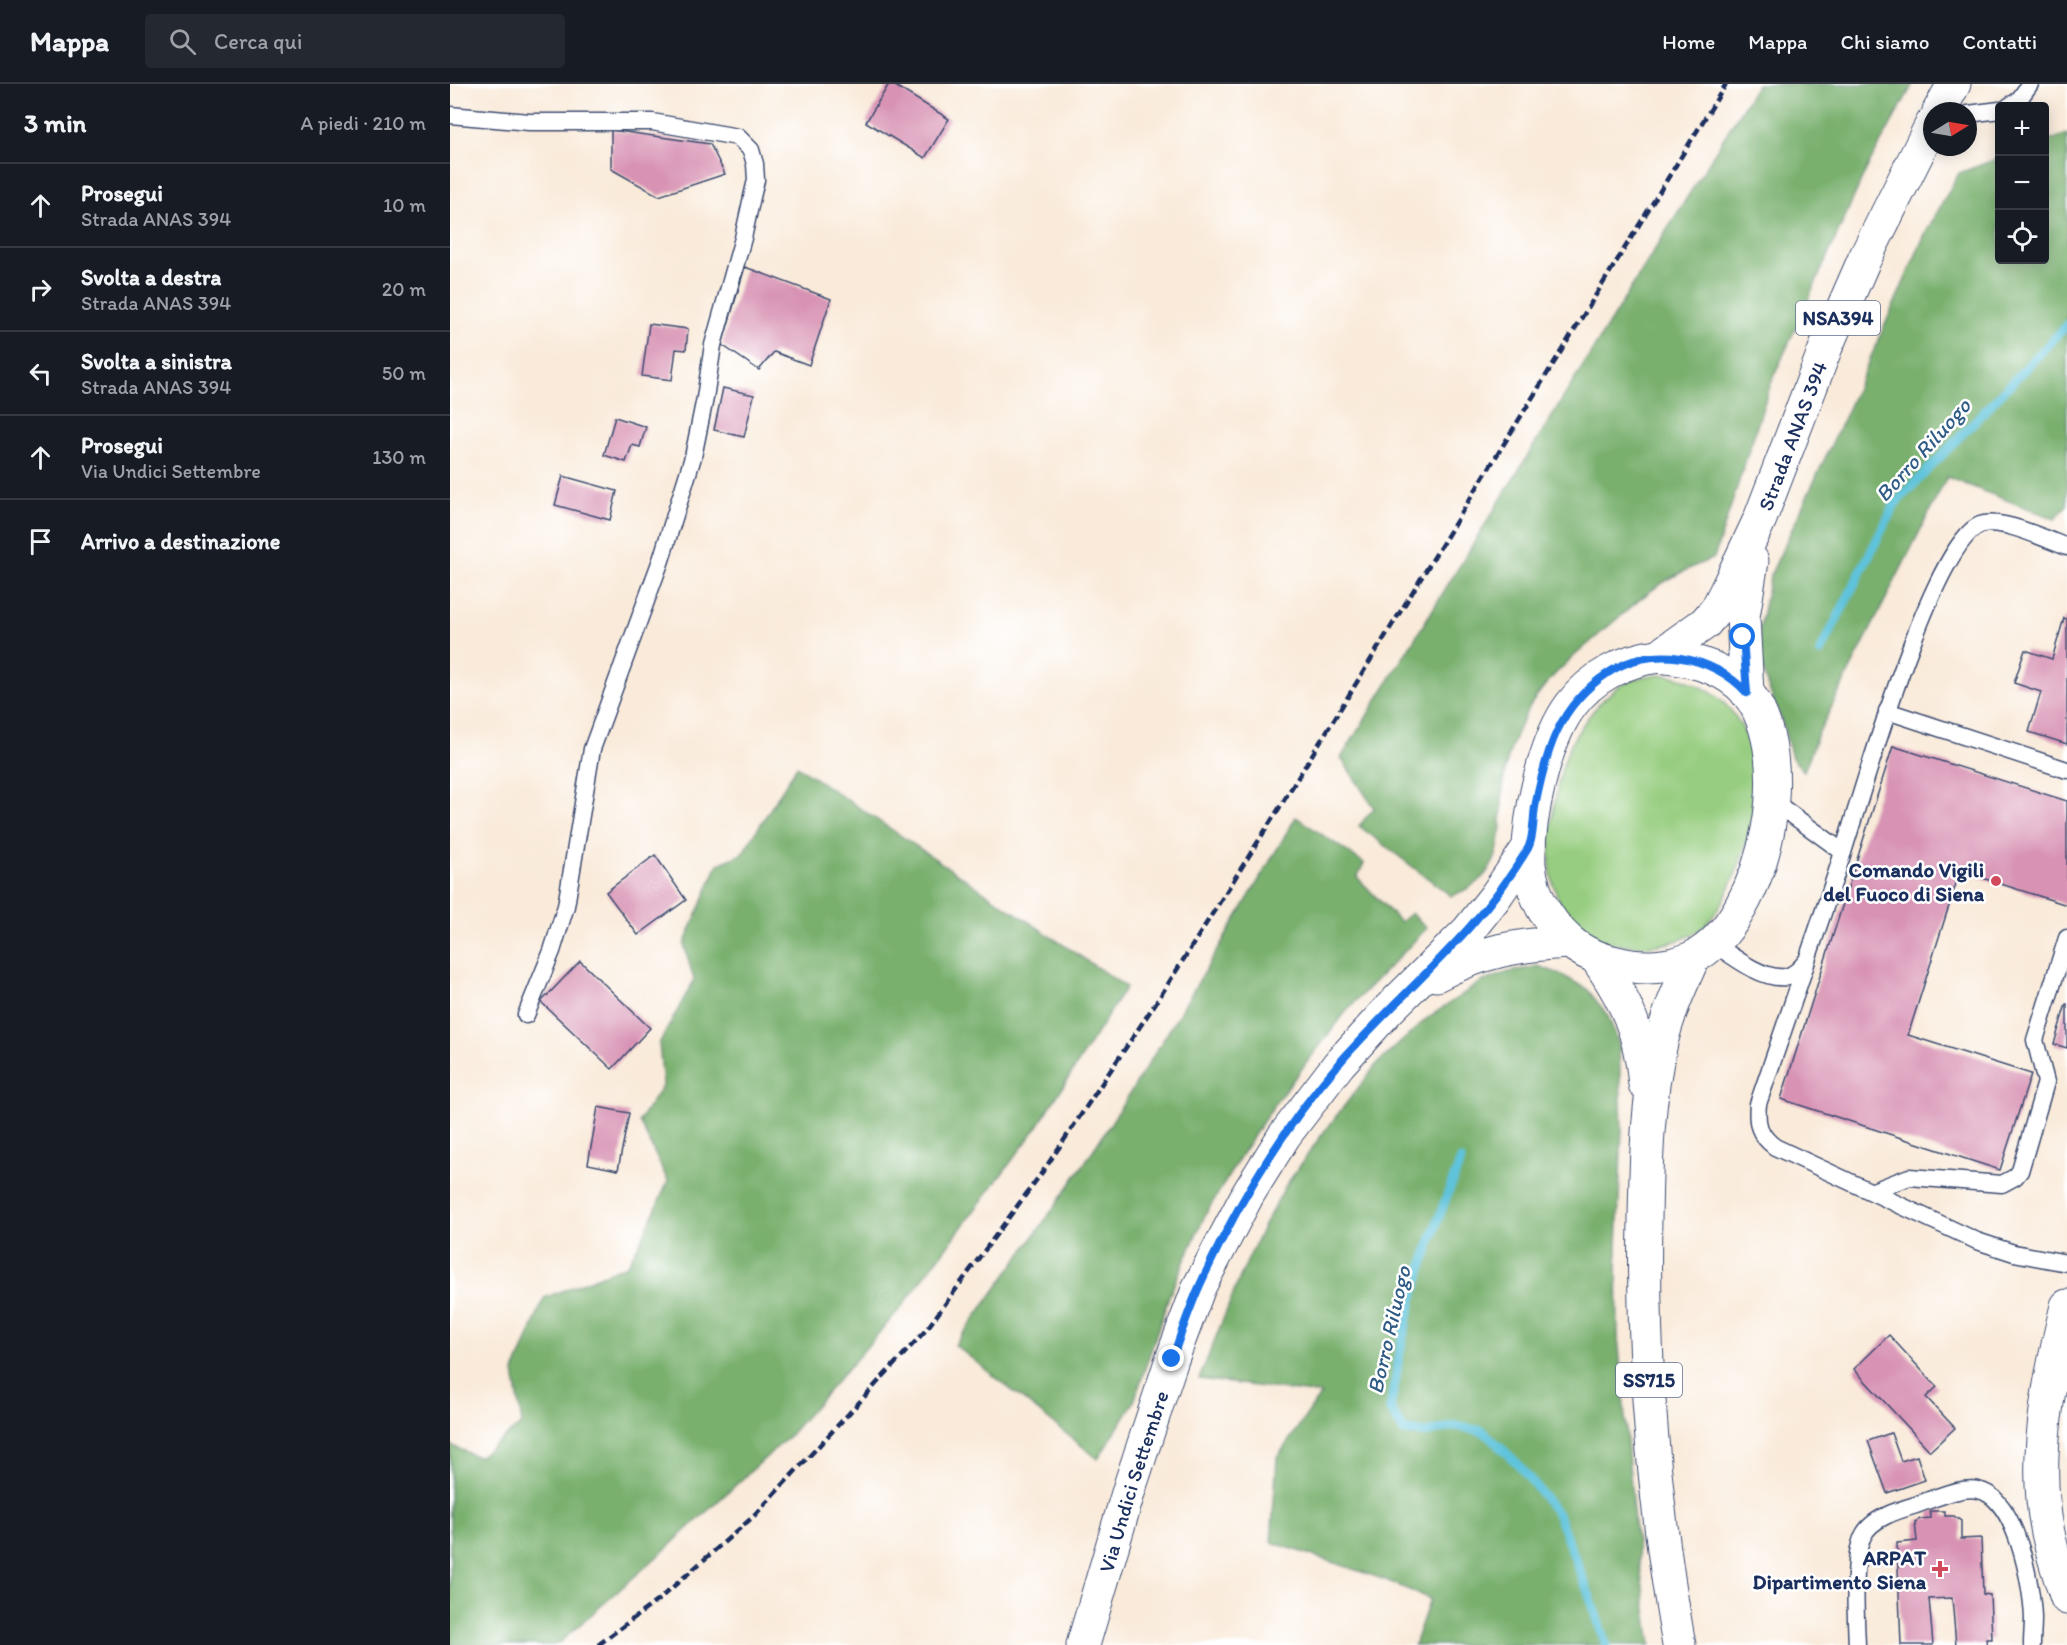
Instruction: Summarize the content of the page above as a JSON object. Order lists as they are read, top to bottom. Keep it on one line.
{"streets":{"main road":["NSA394","Strada ANAS 394","SS715","Via Undici Settembre"]},"crossings":[["Strada ANAS 394","SS715"],["Strada ANAS 394","Via Undici Settembre"]],"water":["Borro Riluogo"],"places":{"other":["Comando Vigili del Fuoco di Siena"],"health":["ARPAT Dipartimento Siena"]},"north":"right","page":{"header":"Mappa","search":"Cerca qui","nav":["Home","Mappa","Chi siamo","Contatti"],"heading":["3 min","A piedi · 210 m"],"map_buttons":["+","−"],"list":[["Prosegui","Strada ANAS 394","10 m"],["Svolta a destra","Strada ANAS 394","20 m"],["Svolta a sinistra","Strada ANAS 394","50 m"],["Prosegui","Via Undici Settembre","130 m"],"Arrivo a destinazione"]}}
